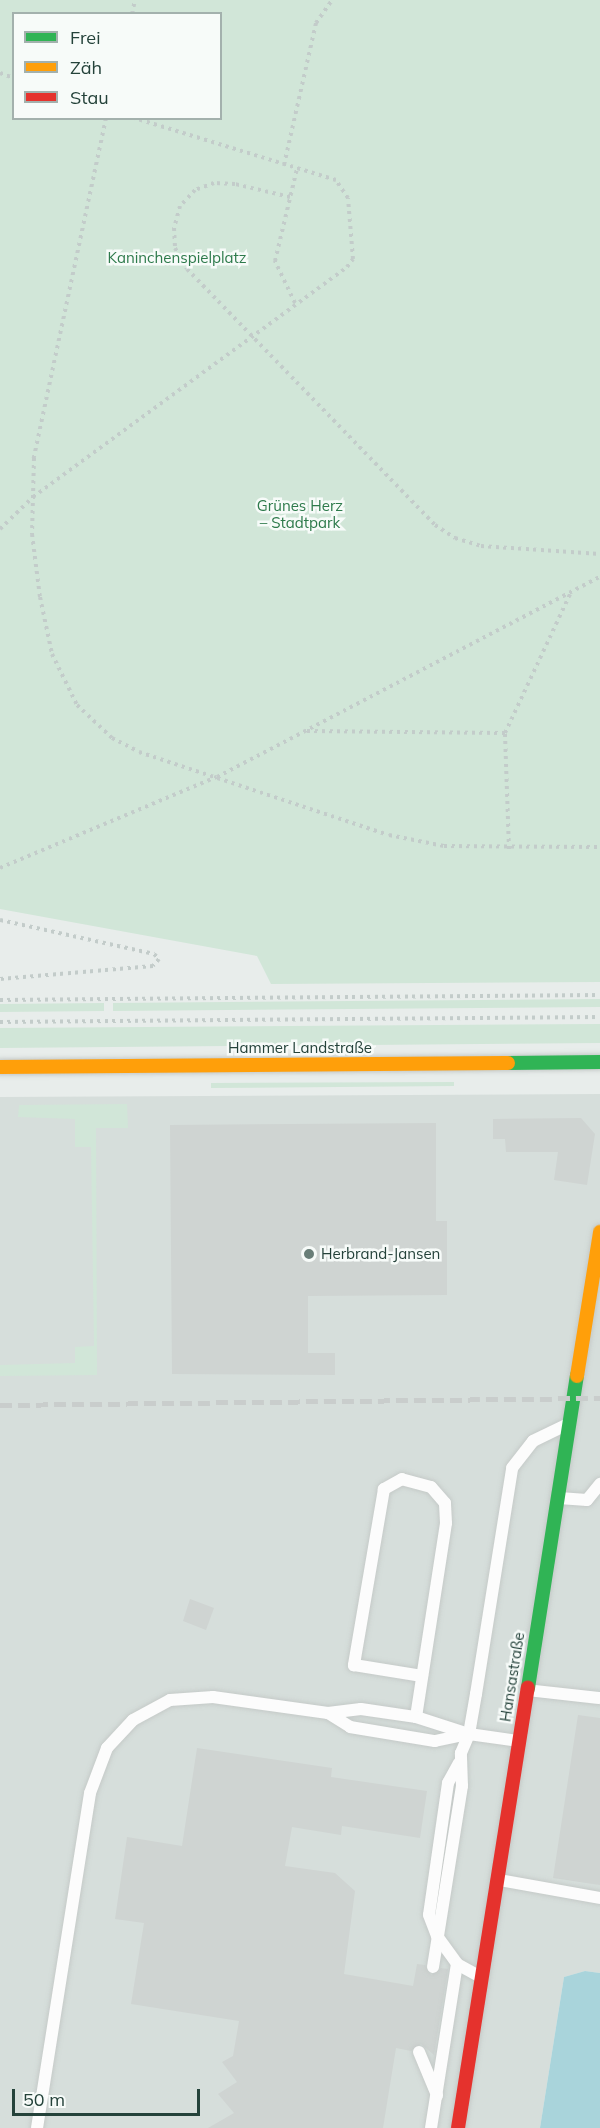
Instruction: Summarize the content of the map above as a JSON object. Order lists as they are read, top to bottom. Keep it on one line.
{"streets":{"street":["Hammer Landstraße","Hansastraße"]},"parks":["Kaninchenspielplatz","Grünes Herz – Stadtpark"],"places":["Herbrand-Jansen"],"legend":["Frei","Zäh","Stau"],"scale_bar":"50 m"}
